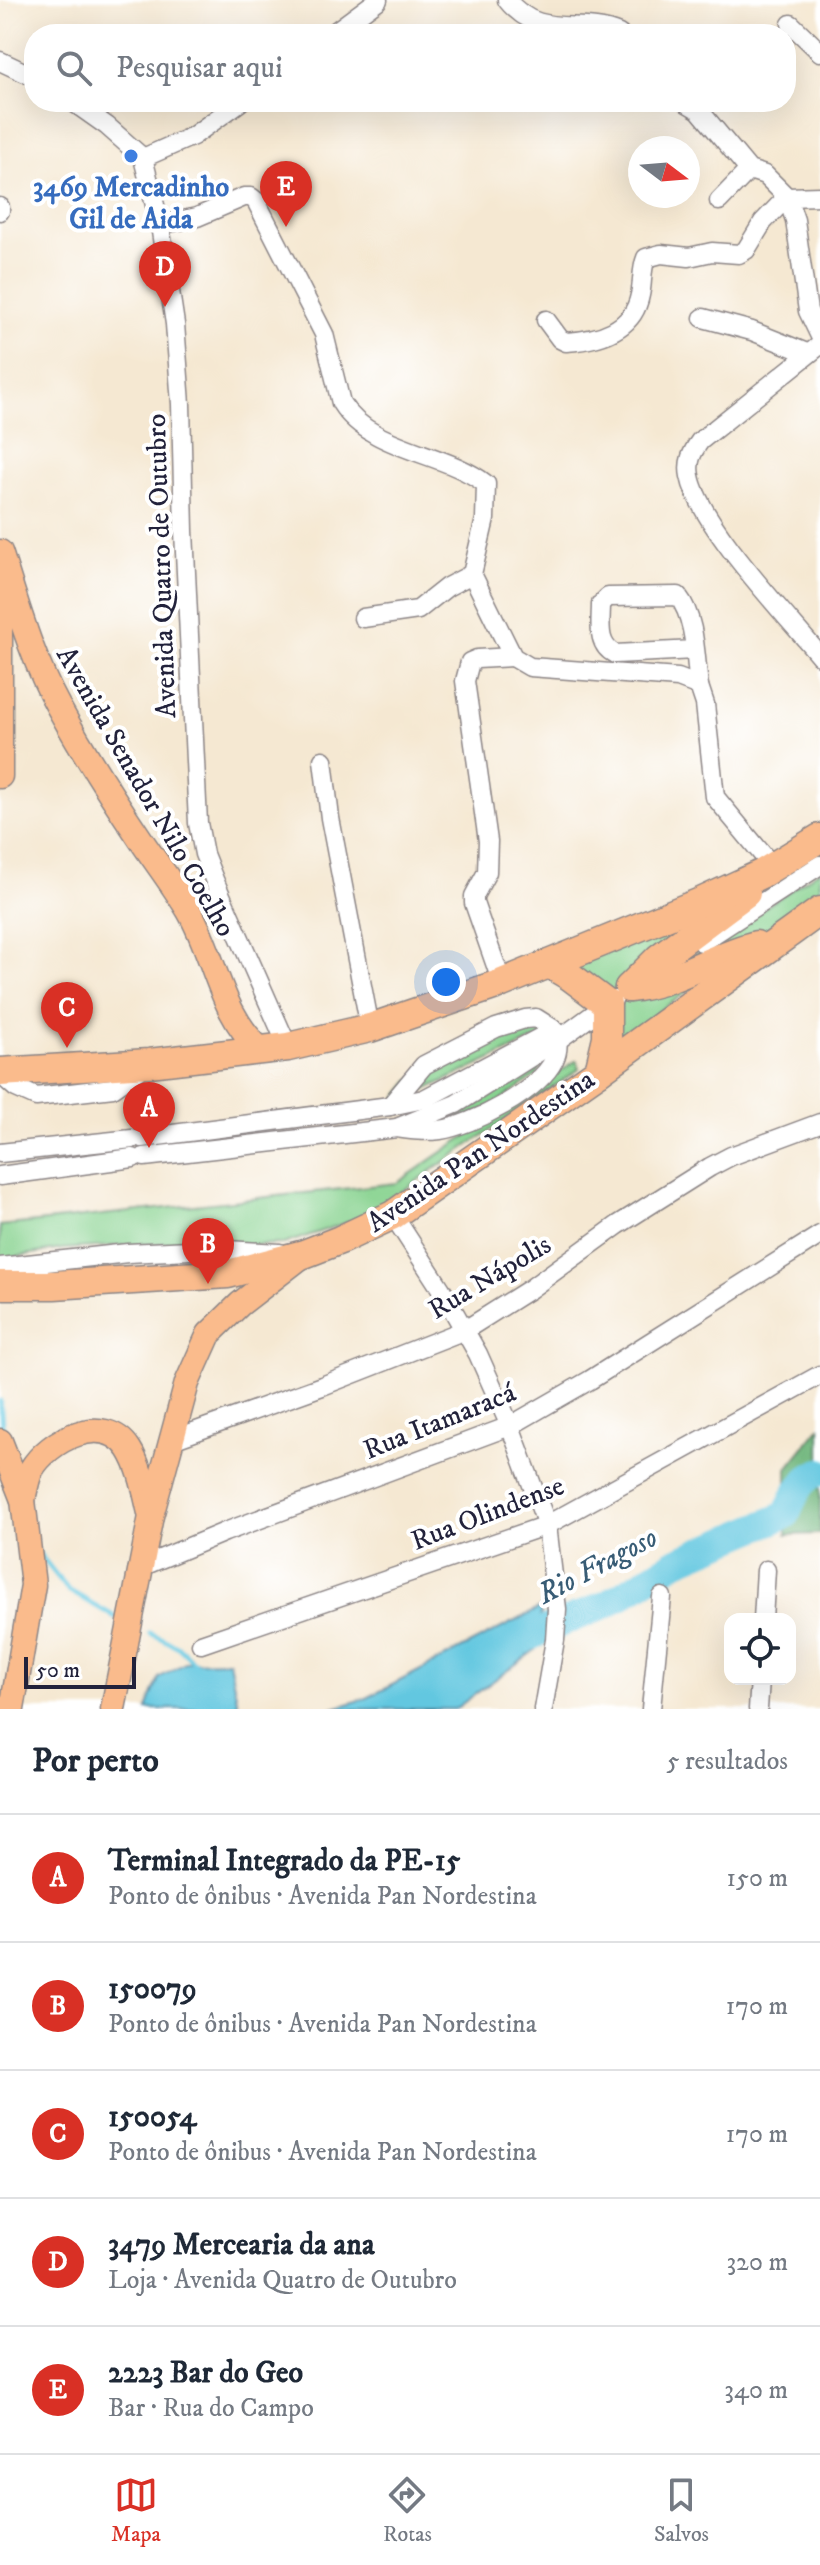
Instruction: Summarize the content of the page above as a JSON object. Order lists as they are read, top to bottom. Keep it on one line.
{"streets":{"highway":["Avenida Pan Nordestina"],"main road":["Avenida Senador Nilo Coelho"],"street":["Avenida Quatro de Outubro","Rua Nápolis","Rua Itamaracá","Rua Olindense"]},"crossings":[["Avenida Quatro de Outubro","Avenida Senador Nilo Coelho"]],"water":["Rio Fragoso"],"places":["3469 Mercadinho Gil de Aida"],"scale_bar":"50 m","north":"right","page":{"search":"Pesquisar aqui","pins":["E","D","C","A","B"],"scale":"50 m","heading":["Por perto","5 resultados"],"list":[{"mark":"A","name":"Terminal Integrado da PE-15","note":"Ponto de ônibus · Avenida Pan Nordestina","value":"150 m"},{"mark":"B","name":"150079","note":"Ponto de ônibus · Avenida Pan Nordestina","value":"170 m"},{"mark":"C","name":"150054","note":"Ponto de ônibus · Avenida Pan Nordestina","value":"170 m"},{"mark":"D","name":"3479 Mercearia da ana","note":"Loja · Avenida Quatro de Outubro","value":"320 m"},{"mark":"E","name":"2223 Bar do Geo","note":"Bar · Rua do Campo","value":"340 m"}],"nav":["Mapa","Rotas","Salvos"]}}
